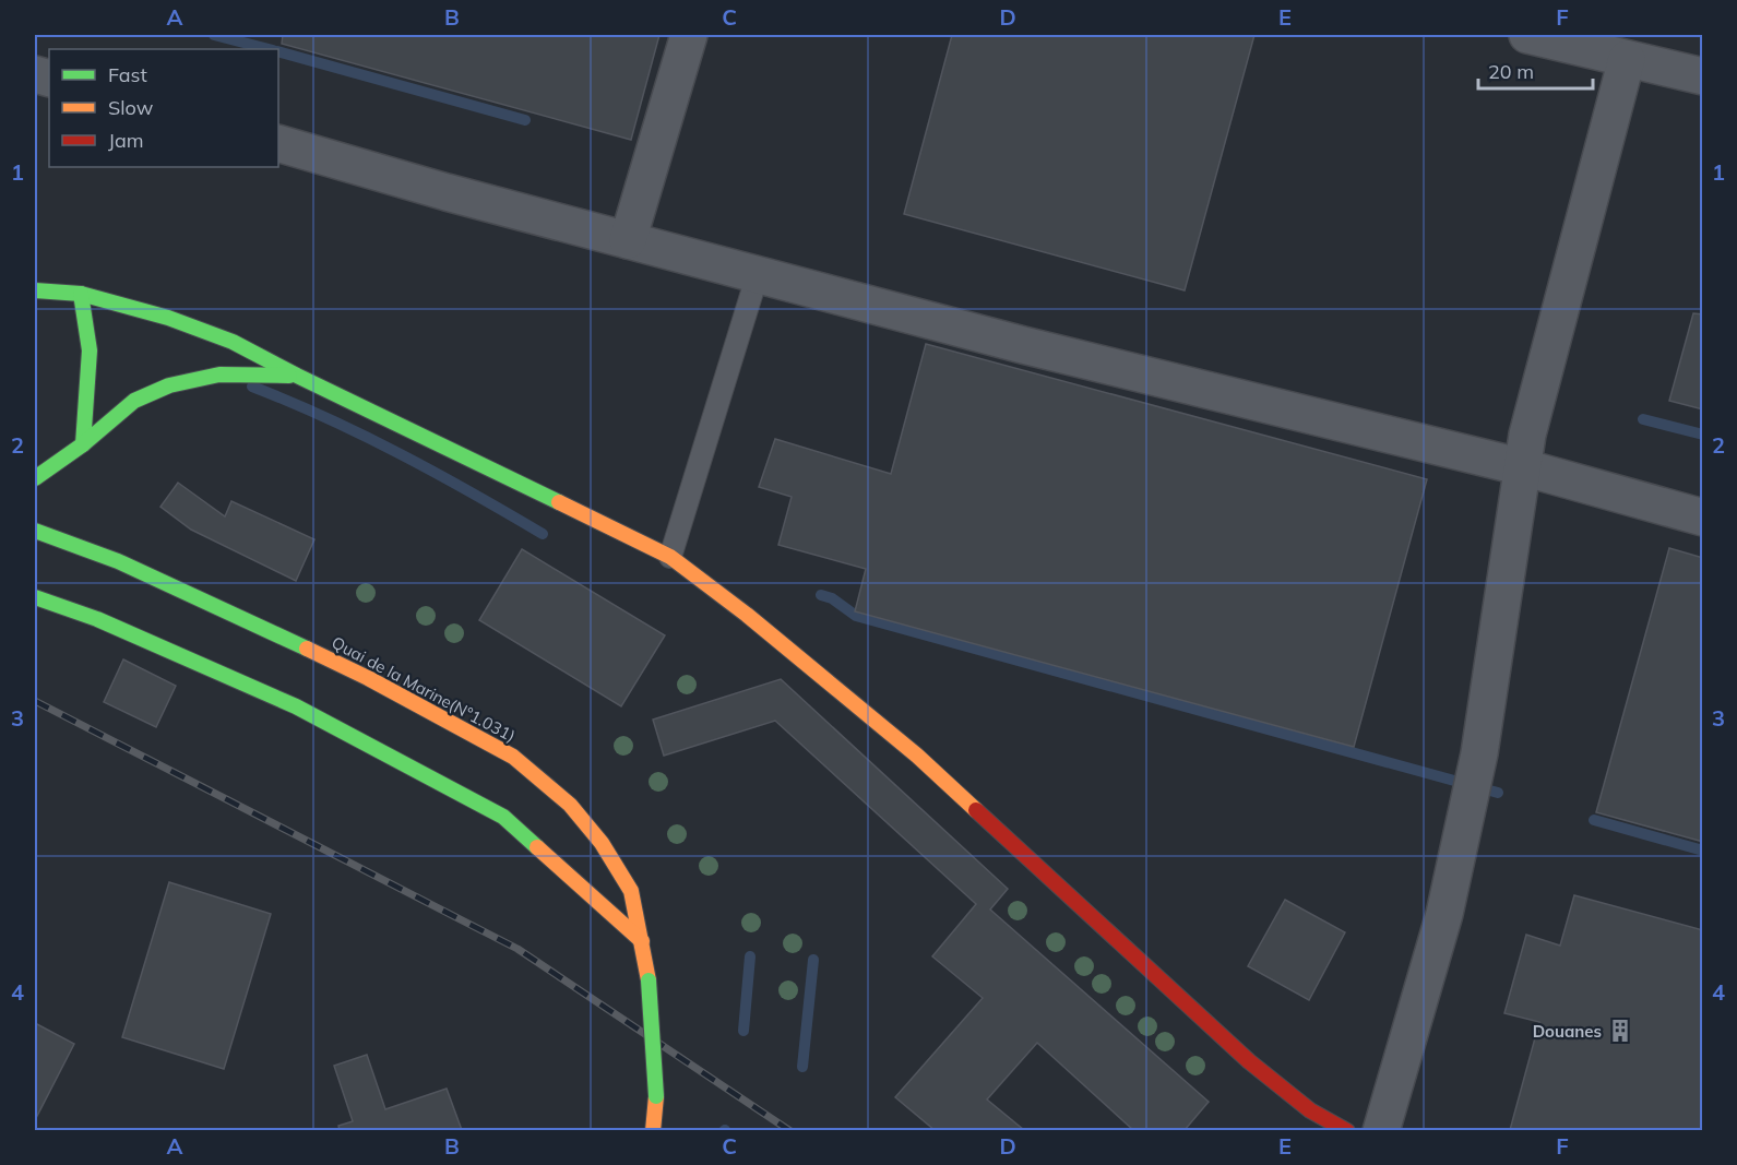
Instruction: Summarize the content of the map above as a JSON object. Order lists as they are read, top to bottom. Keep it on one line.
{"streets":{"street":["Quai de la Marine(N°1.031)"]},"places":{"building":["Douanes"]},"legend":["Fast","Slow","Jam"],"scale_bar":"20 m","grid":{"columns":["A","B","C","D","E","F"],"rows":["1","2","3","4"]}}
